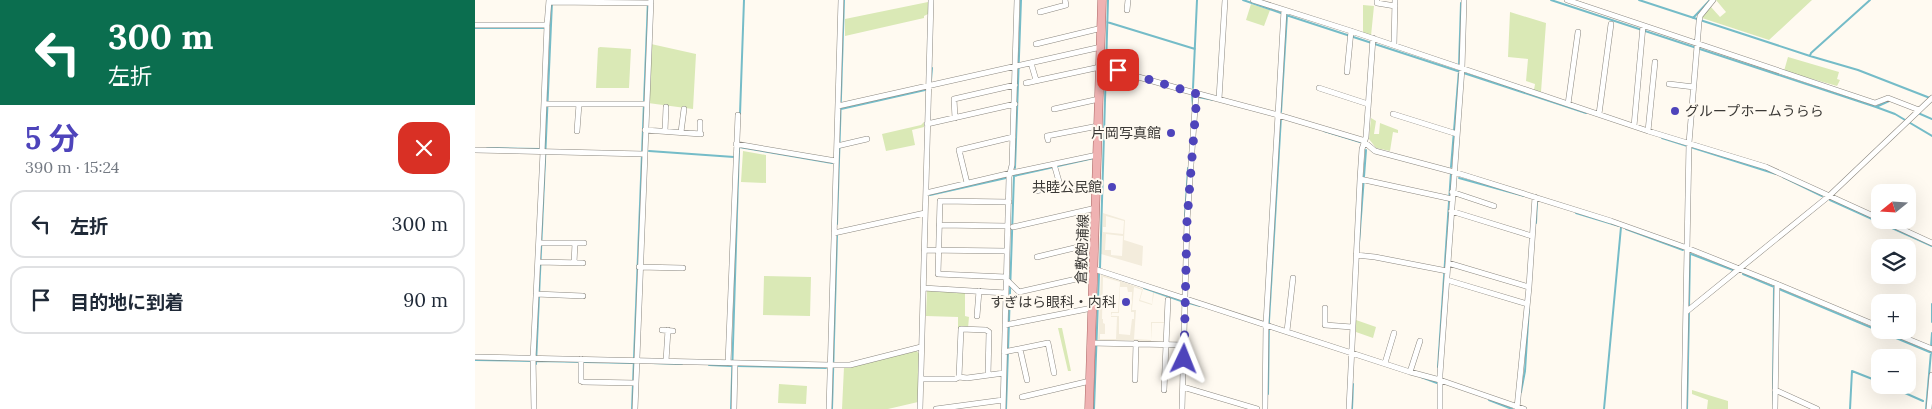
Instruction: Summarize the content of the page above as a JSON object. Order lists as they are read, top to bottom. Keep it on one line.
{"streets":{"main road":["倉敷飽浦線"]},"places":["グループホームうらら","片岡写真館","共睦公民館","すぎはら眼科・内科"],"north":"left","page":{"turn":["300 m","左折"],"heading":["5 分","390 m · 15:24"],"map_buttons":["+","−"],"list":[{"name":"左折","value":"300 m"},{"name":"目的地に到着","value":"90 m"}]}}
